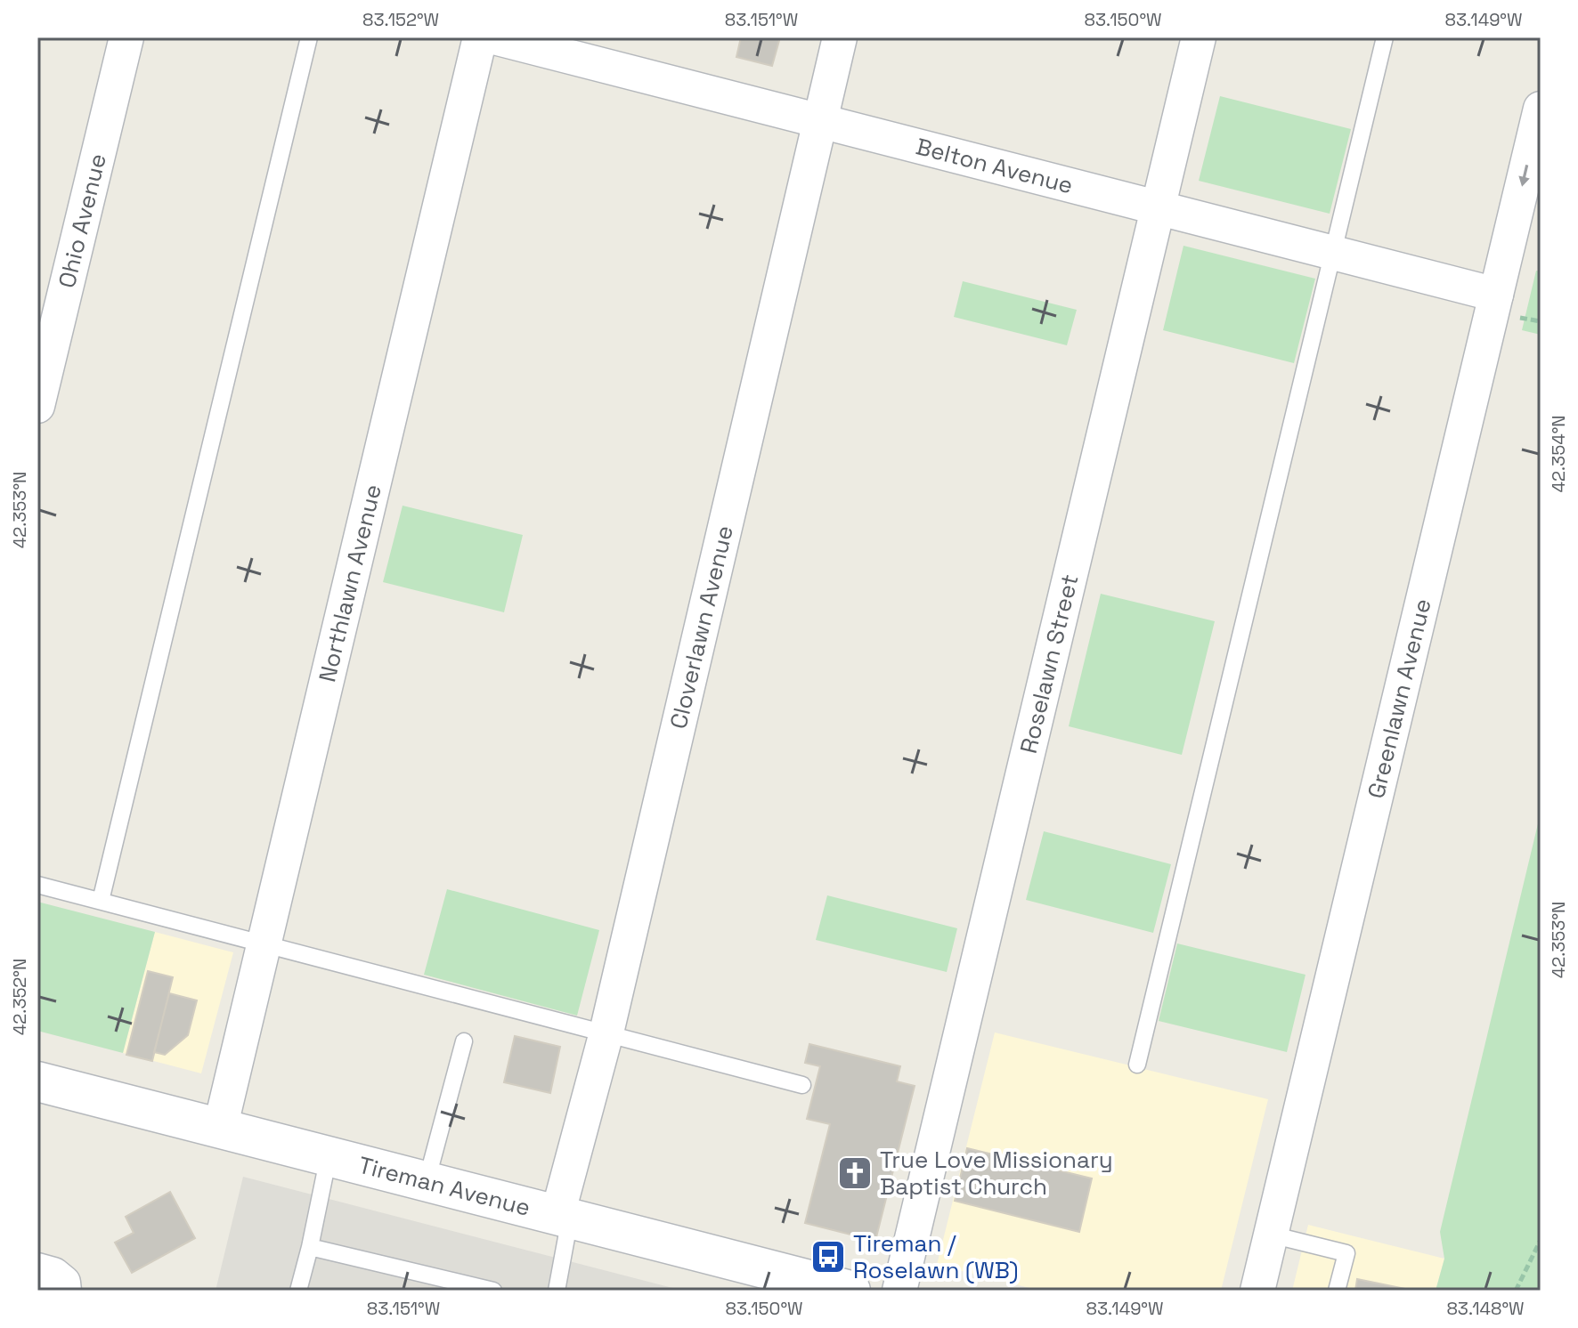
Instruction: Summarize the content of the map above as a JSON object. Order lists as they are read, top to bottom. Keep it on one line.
{"streets":{"street":["Belton Avenue","Ohio Avenue","Northlawn Avenue","Cloverlawn Avenue","Roselawn Street","Greenlawn Avenue","Tireman Avenue"]},"crossings":[["Belton Avenue","Cloverlawn Avenue"],["Belton Avenue","Roselawn Street"],["Belton Avenue","Greenlawn Avenue"],["Northlawn Avenue","Tireman Avenue"],["Cloverlawn Avenue","Tireman Avenue"]],"places":{"church":["True Love Missionary Baptist Church"],"bus stop":["Tireman / Roselawn (WB)"]},"coordinates":["83.152°W","83.151°W","83.150°W","83.149°W","42.354°N","42.353°N","42.352°N","83.148°W"]}
